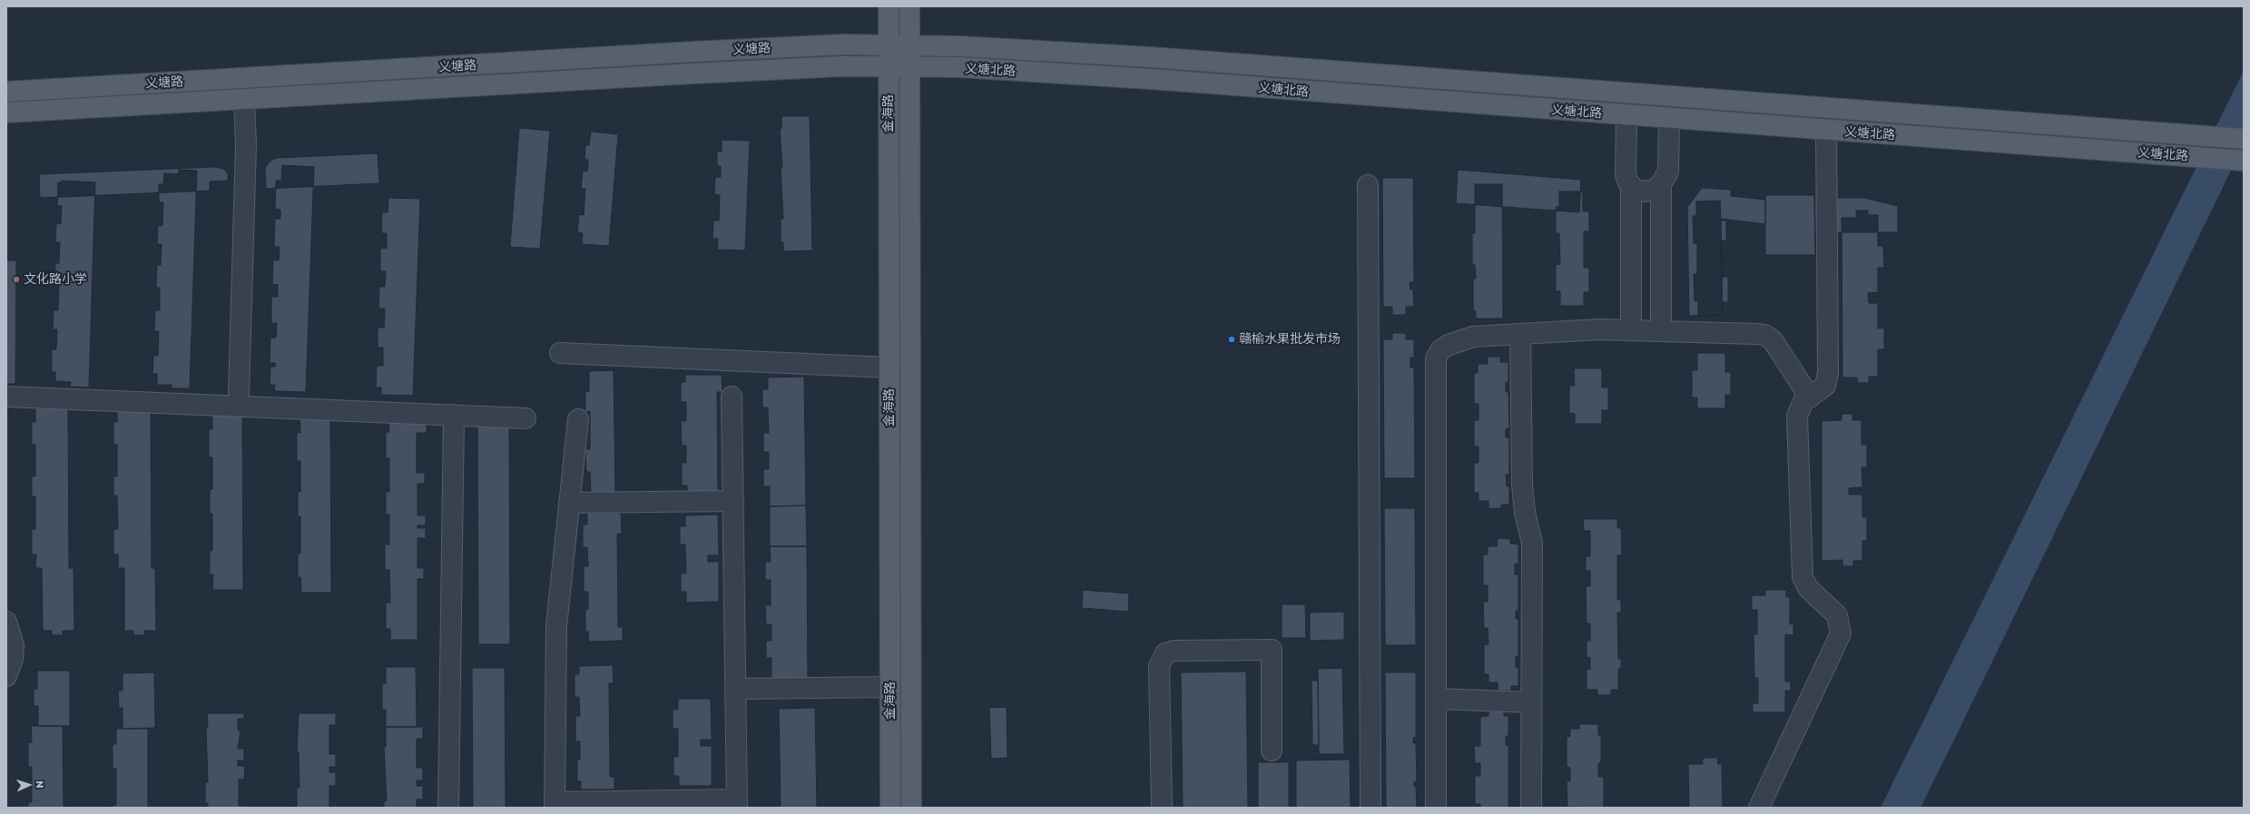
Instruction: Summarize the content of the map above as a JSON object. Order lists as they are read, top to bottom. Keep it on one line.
{"streets":{"main road":["义塘路","义塘北路","金海路"]},"crossings":[["义塘路","义塘北路"],["义塘路","金海路"],["义塘北路","金海路"]],"places":["文化路小学","赣榆水果批发市场"],"north":"right"}
